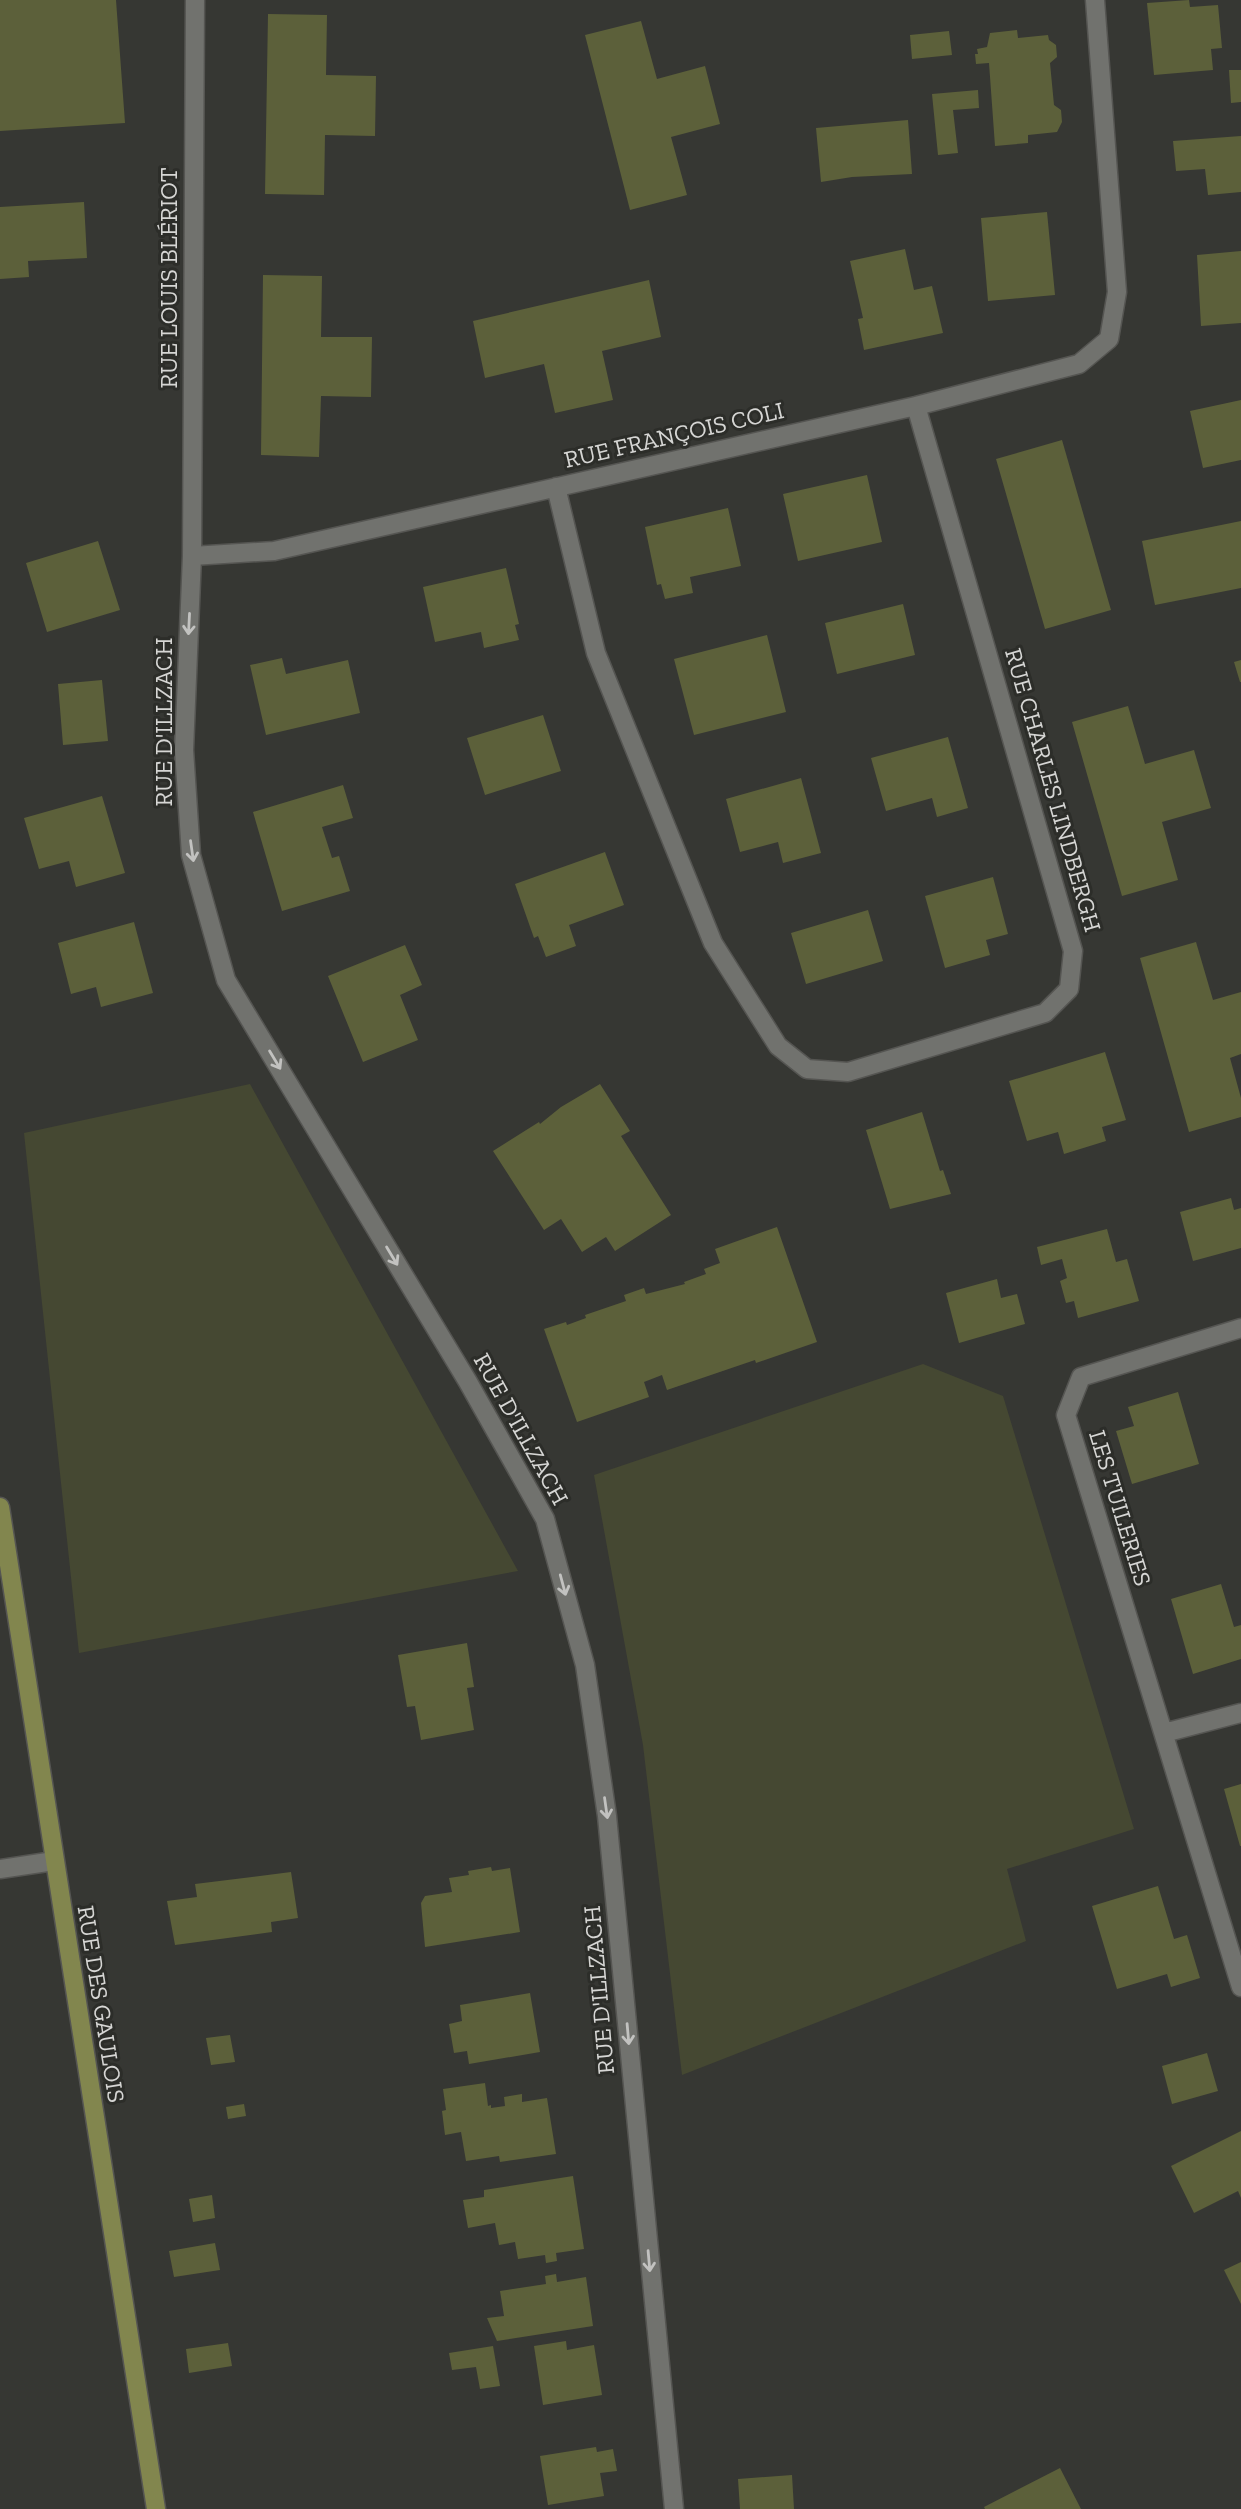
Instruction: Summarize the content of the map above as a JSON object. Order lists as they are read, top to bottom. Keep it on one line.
{"streets":{"main road":["RUE DES GAULOIS"],"street":["RUE LOUIS BLÉRIOT","RUE FRANÇOIS COLI","RUE D'ILLZACH","RUE CHARLES LINDBERGH","LES TUILERIES"]},"crossings":[["RUE LOUIS BLÉRIOT","RUE FRANÇOIS COLI"],["RUE LOUIS BLÉRIOT","RUE D'ILLZACH"],["RUE FRANÇOIS COLI","RUE D'ILLZACH"],["RUE FRANÇOIS COLI","RUE CHARLES LINDBERGH"]],"one_way":["RUE D'ILLZACH"]}
